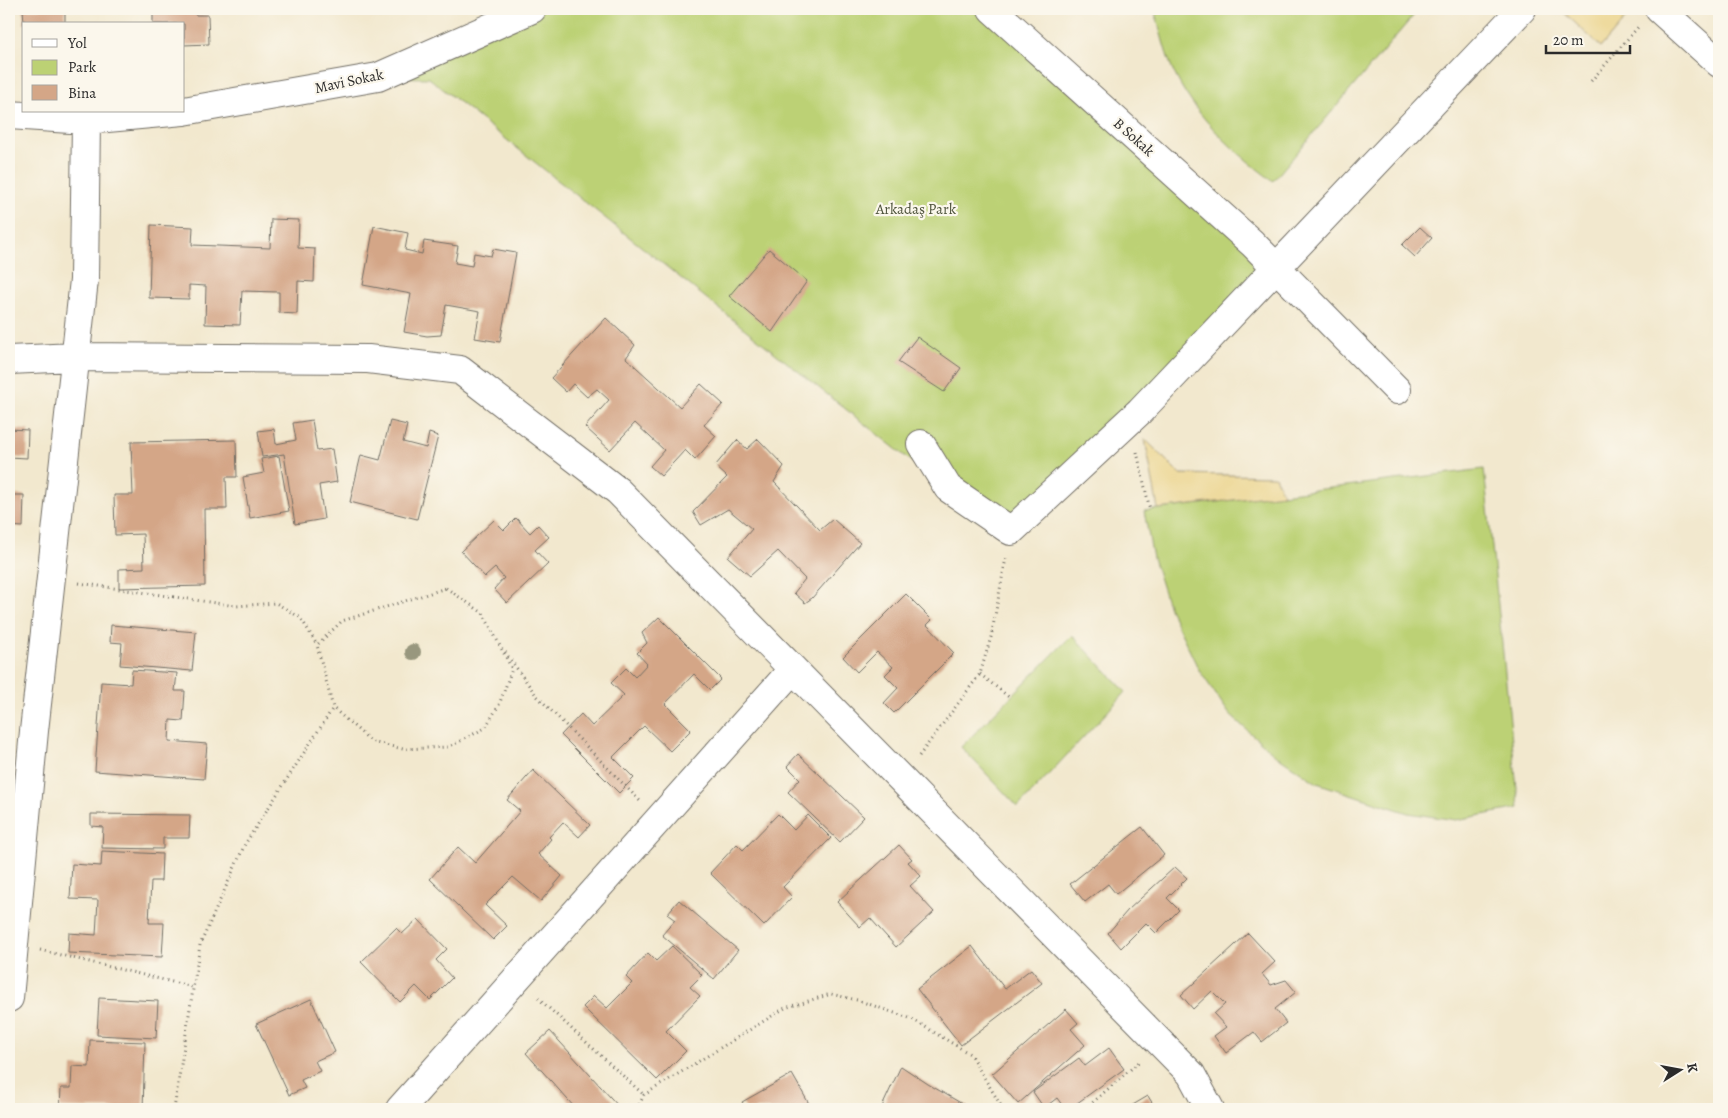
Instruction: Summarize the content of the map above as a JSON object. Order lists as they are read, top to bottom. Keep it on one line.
{"streets":{"lane":["Mavi Sokak","B Sokak"]},"parks":["Arkadaş Park"],"legend":["Yol","Park","Bina"],"scale_bar":"20 m","north":"right"}
